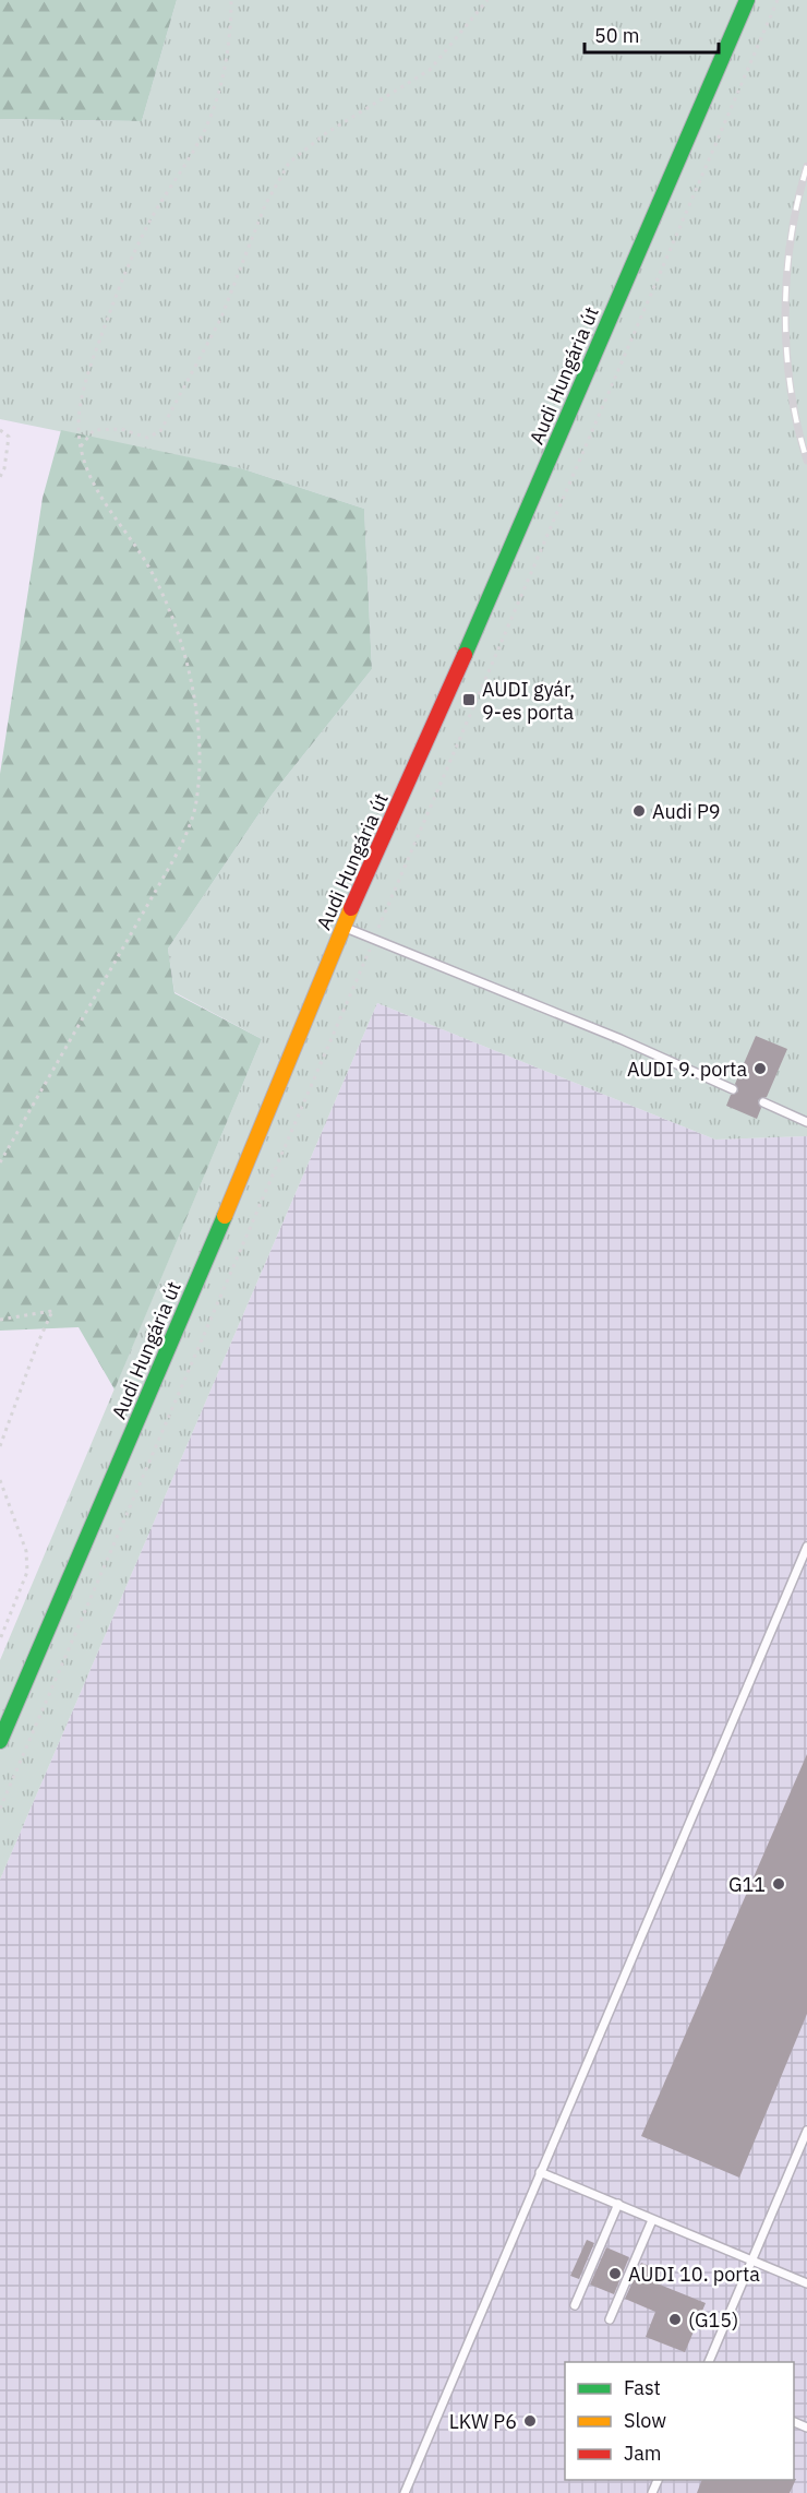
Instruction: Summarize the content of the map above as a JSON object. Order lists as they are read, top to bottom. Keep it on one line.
{"streets":{"street":["Audi Hungária út"]},"places":{"transit":["AUDI gyár, 9-es porta"],"other":["Audi P9","AUDI 9. porta","G11","AUDI 10. porta","(G15)","LKW P6"]},"legend":["Fast","Slow","Jam"],"scale_bar":"50 m"}
